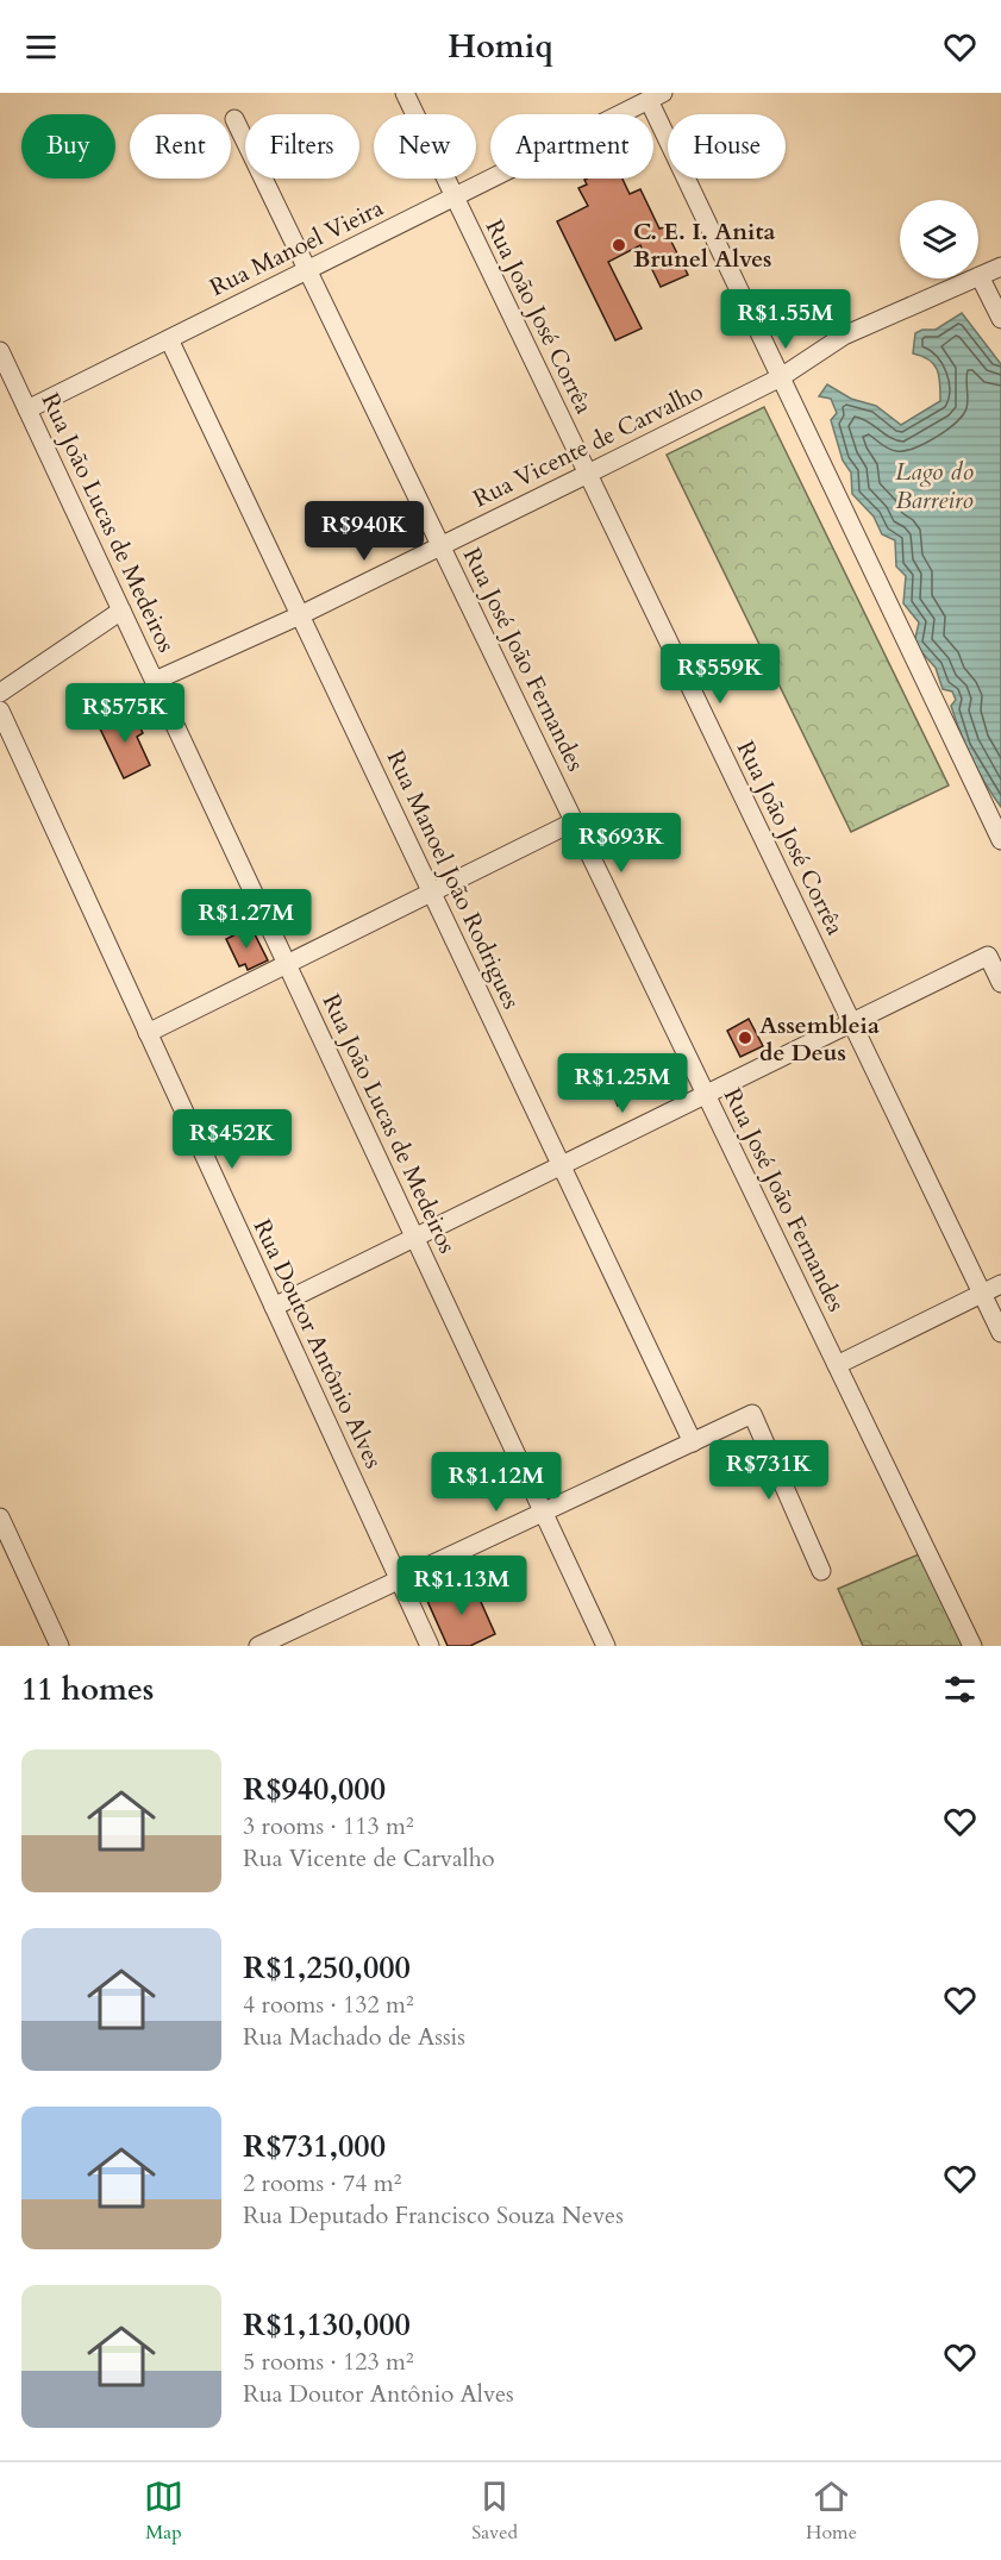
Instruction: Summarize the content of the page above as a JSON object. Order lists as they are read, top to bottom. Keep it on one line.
{"streets":{"street":["Rua Manoel Vieira","Rua João José Corrêa","Rua Vicente de Carvalho","Rua João Lucas de Medeiros","Rua José João Fernandes","Rua Manoel João Rodrigues","Rua Doutor Antônio Alves"]},"crossings":[["Rua Manoel Vieira","Rua João José Corrêa"],["Rua Manoel Vieira","Rua João Lucas de Medeiros"],["Rua Manoel Vieira","Rua José João Fernandes"],["Rua Manoel Vieira","Rua Manoel João Rodrigues"],["Rua João José Corrêa","Rua Vicente de Carvalho"],["Rua Vicente de Carvalho","Rua João Lucas de Medeiros"],["Rua Vicente de Carvalho","Rua José João Fernandes"],["Rua Vicente de Carvalho","Rua Manoel João Rodrigues"]],"water":["Lago do Barreiro"],"places":["C. E. I. Anita Brunel Alves","Assembleia de Deus"],"page":{"header":"Homiq","chip":["Buy","Rent","Filters","New","Apartment","House"],"price":["R$1.55M","R$940K","R$559K","R$575K","R$693K","R$1.27M","R$1.25M","R$452K","R$731K","R$1.12M","R$1.13M"],"heading":"11 homes","list":[{"name":"R$940,000","note":"3 rooms · 113 m² · Rua Vicente de Carvalho"},{"name":"R$1,250,000","note":"4 rooms · 132 m² · Rua Machado de Assis"},{"name":"R$731,000","note":"2 rooms · 74 m² · Rua Deputado Francisco Souza Neves"},{"name":"R$1,130,000","note":"5 rooms · 123 m² · Rua Doutor Antônio Alves"}],"tabs":["Map","Saved","Home"]}}
